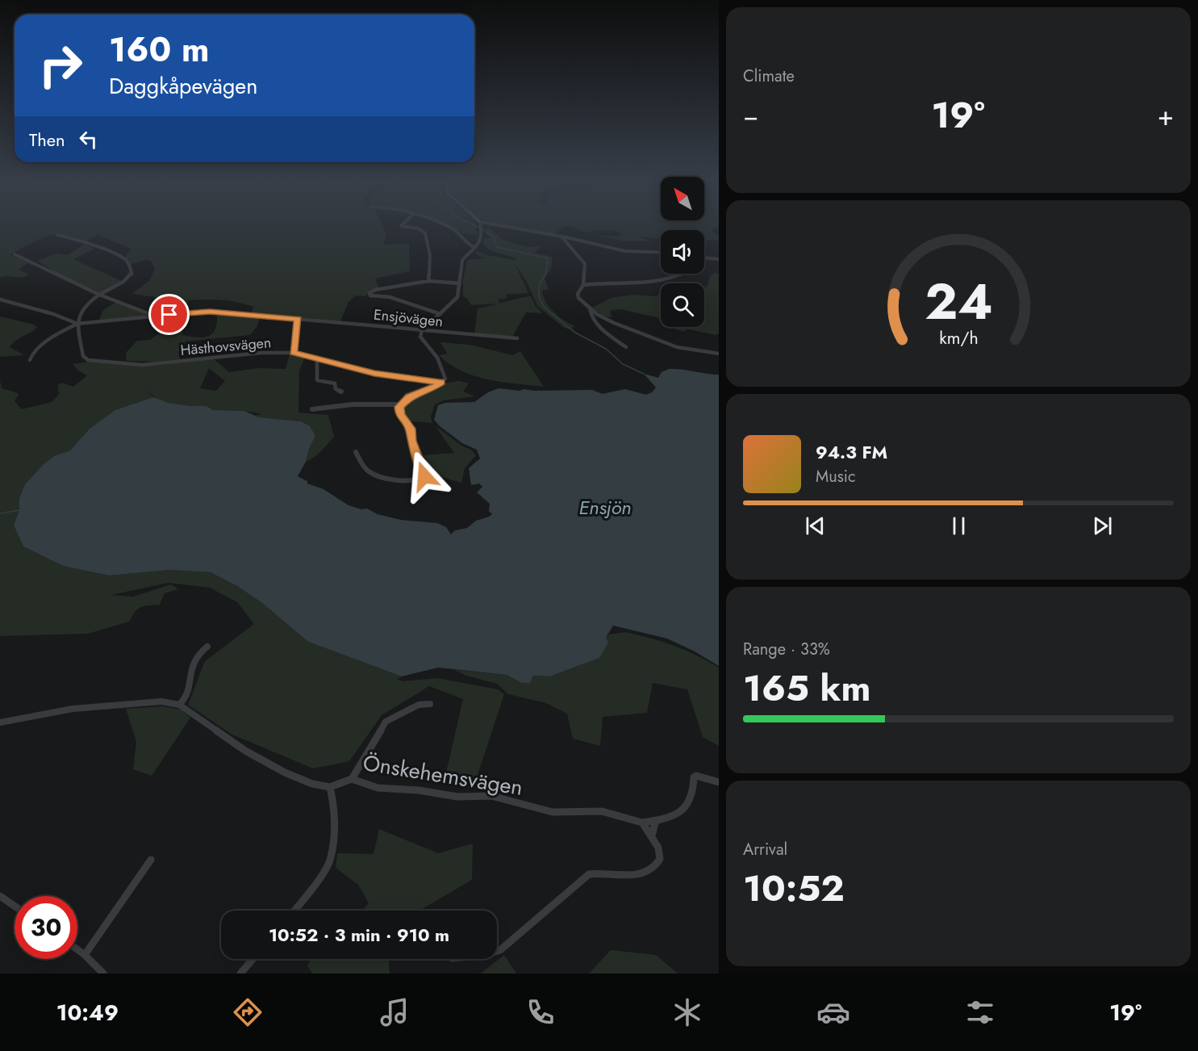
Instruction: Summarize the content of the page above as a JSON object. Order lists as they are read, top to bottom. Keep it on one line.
{"streets":{"street":["Ensjövägen","Hästhovsvägen","Önskehemsvägen"]},"water":["Ensjön"],"north":"top left","page":{"tile":["Climate",["Range · 33%","165 km"],["Arrival","10:52"]],"turn":["160 m","Daggkåpevägen"],"heat":["−","19°","+"],"then":"Then","song":["94.3 FM","Music"],"limit":"30","trip":"10:52 · 3 min · 910 m","tabs":["10:49","19°"],"gauge":["24","km/h"]}}
